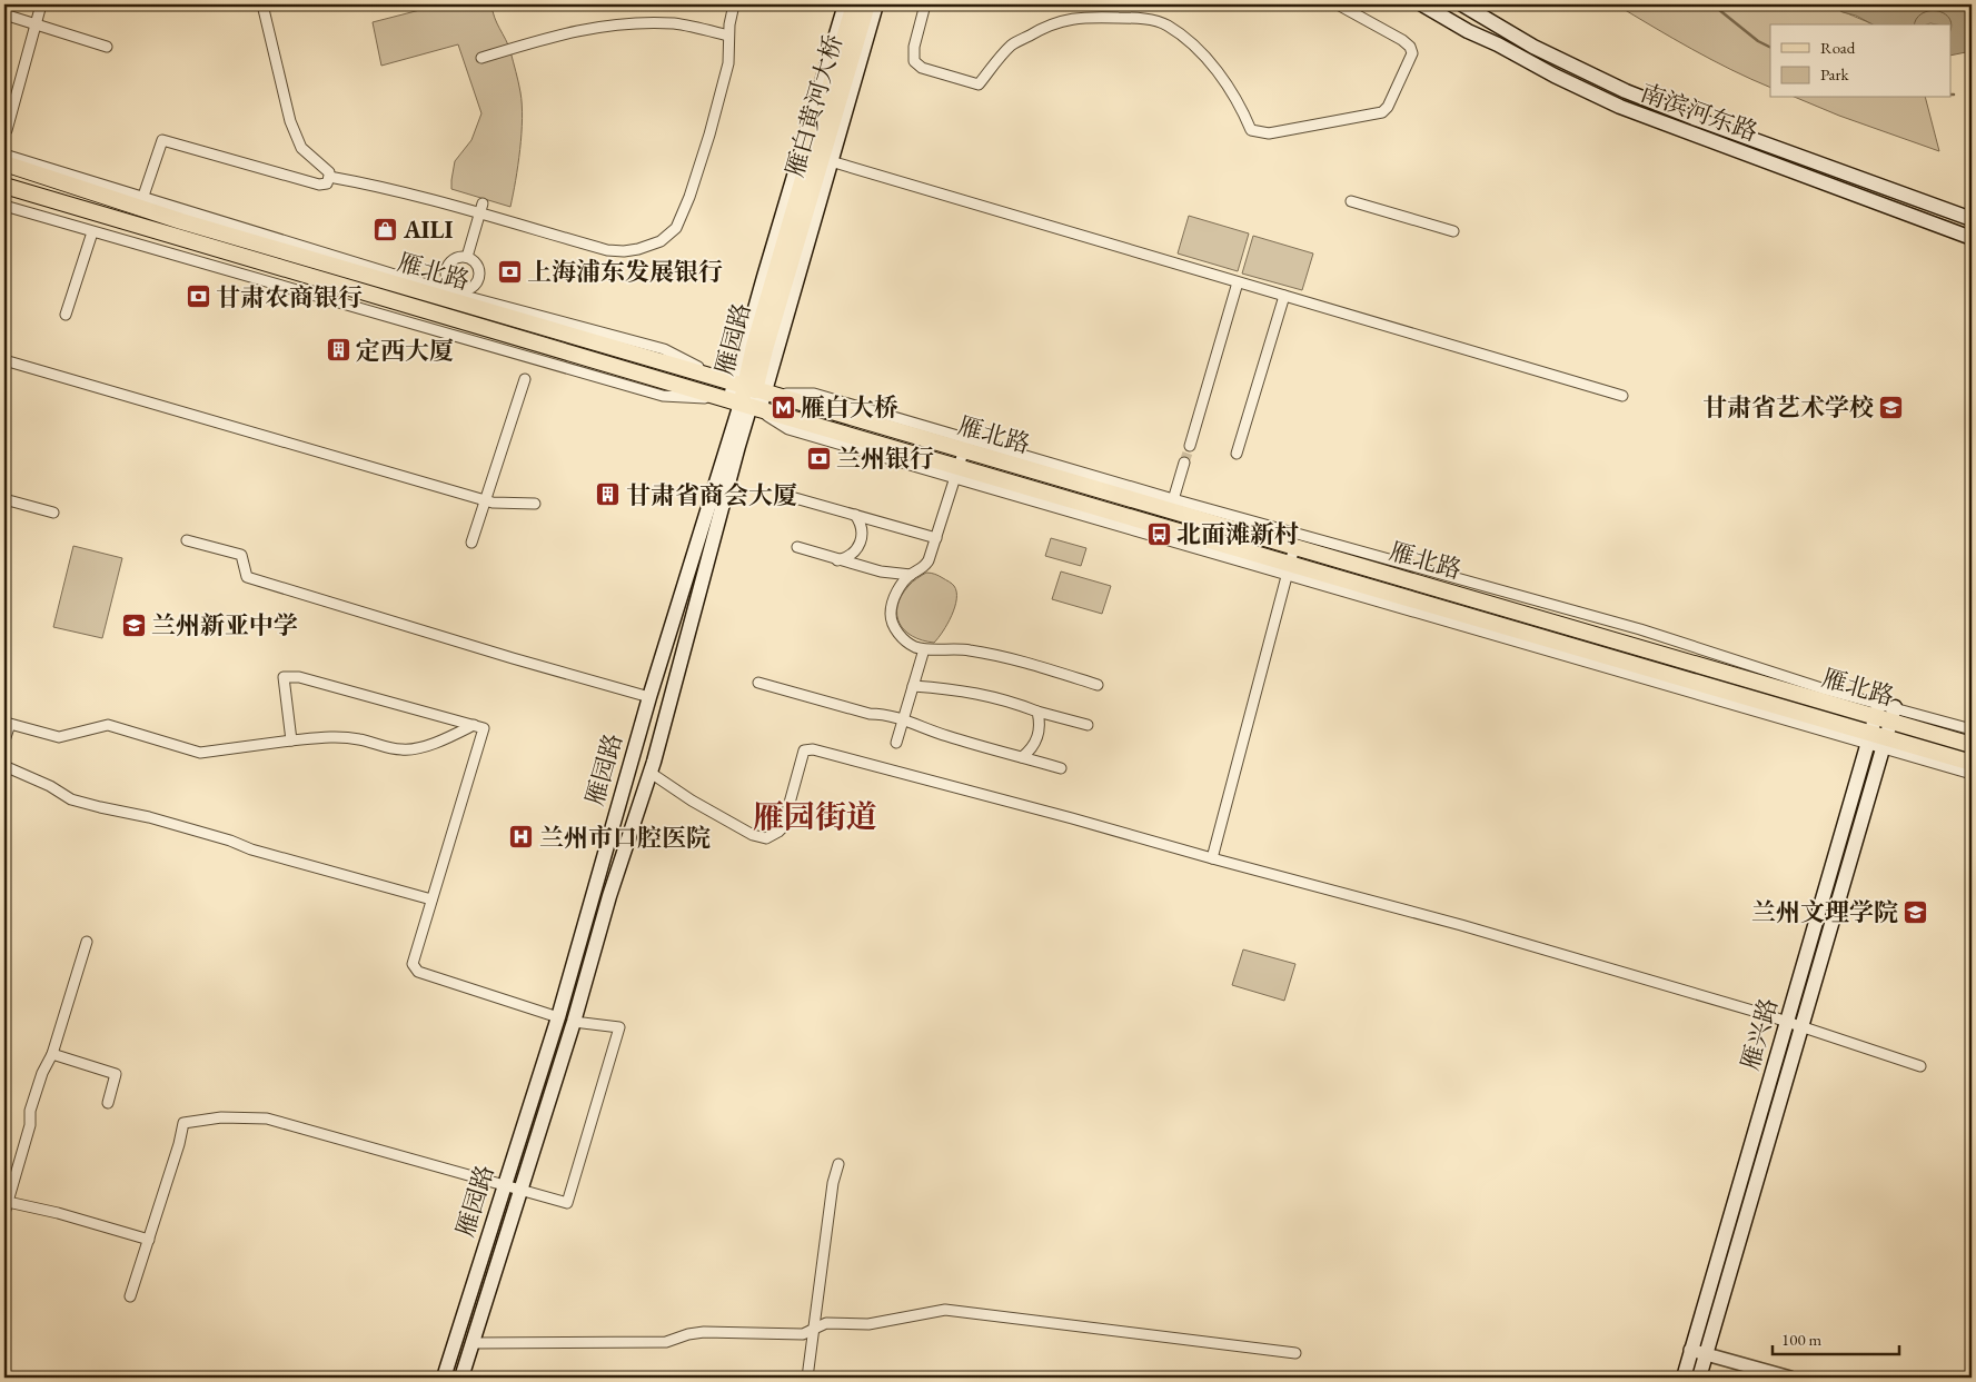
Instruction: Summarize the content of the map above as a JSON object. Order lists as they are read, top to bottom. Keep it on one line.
{"streets":{"main road":["雁白黄河大桥","南滨河东路","雁北路","雁园路","雁兴路"]},"crossings":[["雁白黄河大桥","雁园路"],["雁北路","雁园路"],["雁北路","雁兴路"]],"districts":["雁园街道"],"places":{"shop":["AILI"],"bank":["上海浦东发展银行","甘肃农商银行","兰州银行"],"building":["定西大厦","甘肃省商会大厦"],"metro station":["雁白大桥"],"school or university":["甘肃省艺术学校","兰州新亚中学","兰州文理学院"],"bus stop":["北面滩新村"],"hospital":["兰州市口腔医院"]},"legend":["Road","Park"],"scale_bar":"100 m"}
